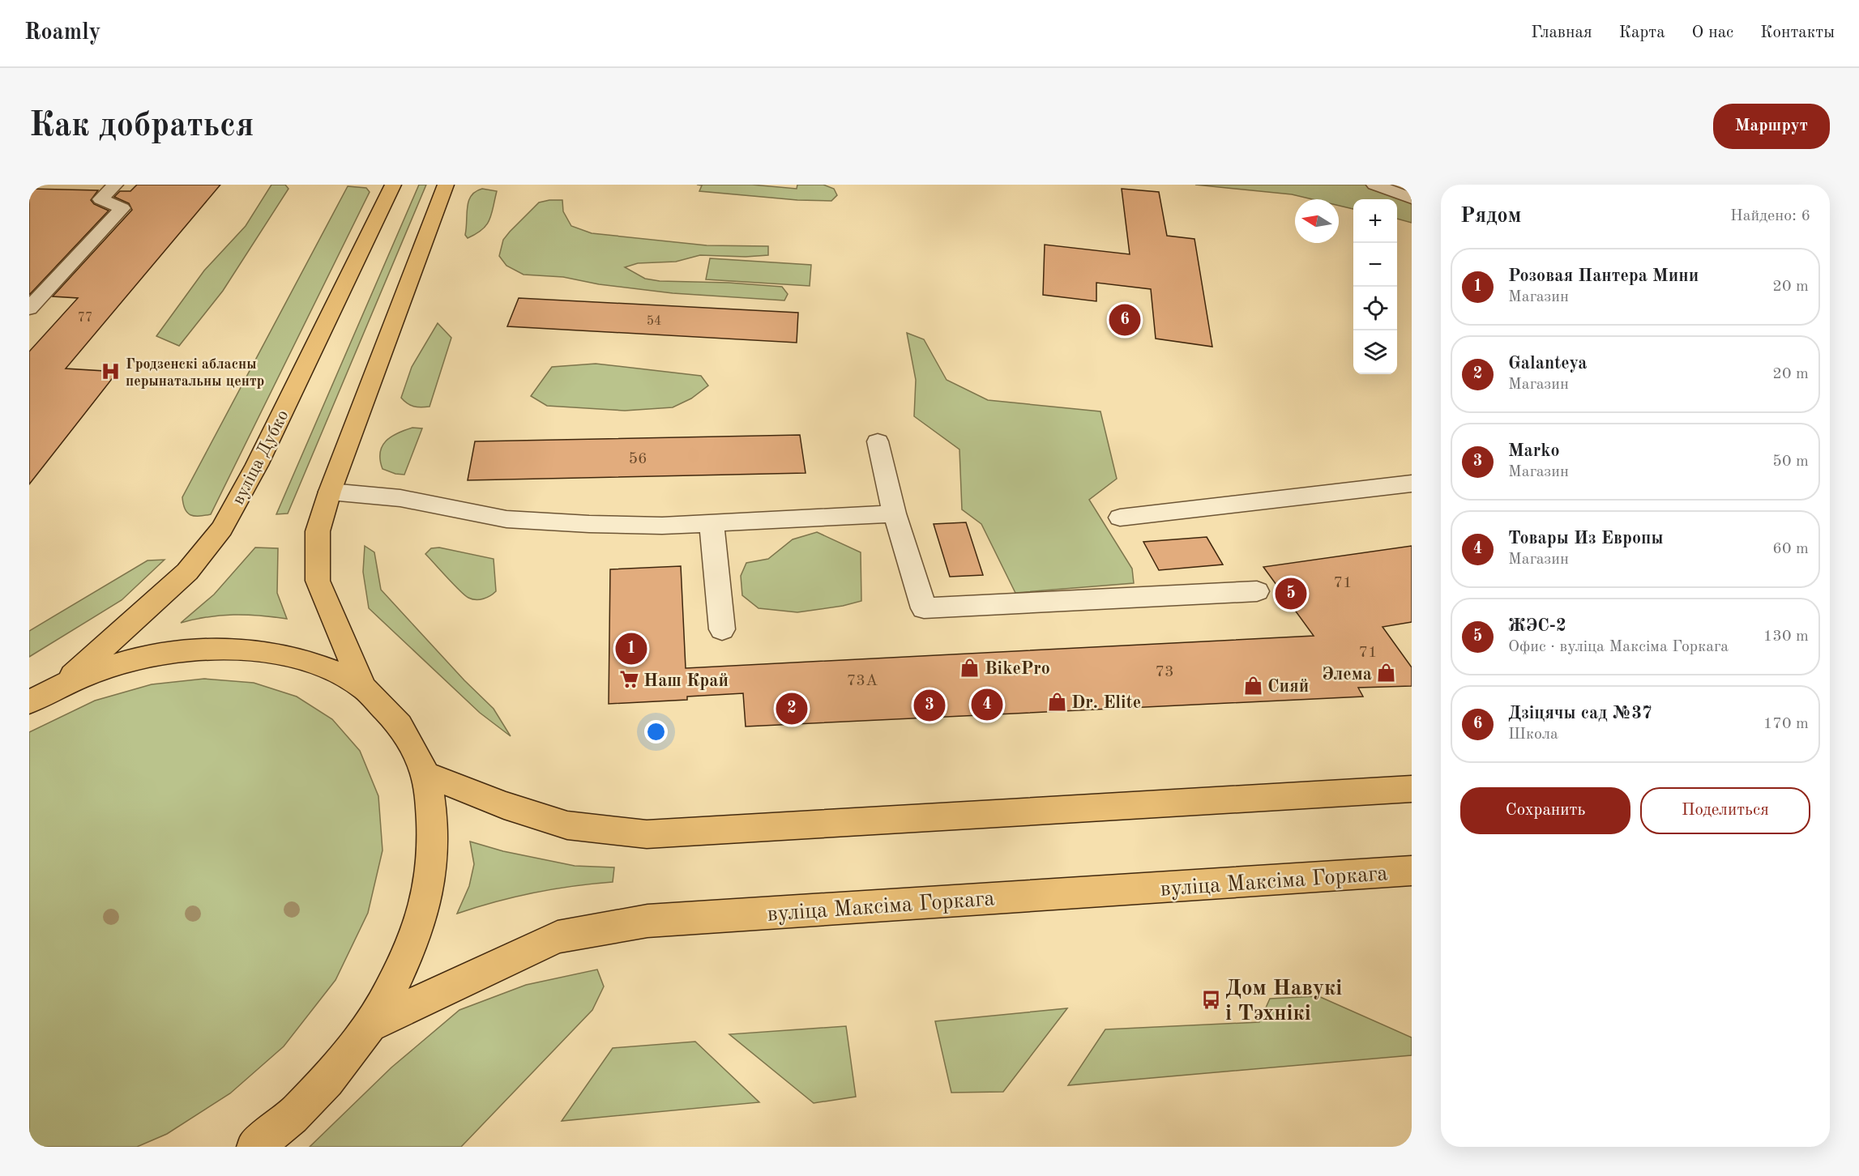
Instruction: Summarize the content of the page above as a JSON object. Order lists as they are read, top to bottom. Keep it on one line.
{"streets":{"main road":["вуліца Дубко","вуліца Максіма Горкага"]},"places":{"hospital":["Гродзенскі абласны перынатальны центр"],"shop":["BikePro","Элема","Сияй","Dr. Elite"],"supermarket":["Наш Край"],"bus stop":["Дом Навукі і Тэхнікі"]},"house_numbers":["77","54","56","71","71","73","73А"],"north":"left","page":{"header":"Roamly","nav":["Главная","Карта","О нас","Контакты"],"buttons":["Маршрут",["Сохранить","Поделиться"]],"title":"Как добраться","heading":["Рядом","Найдено: 6"],"map_buttons":["+","−"],"list":[{"mark":"1","name":"Розовая Пантера Мини","note":"Магазин","value":"20 m"},{"mark":"2","name":"Galanteya","note":"Магазин","value":"20 m"},{"mark":"3","name":"Marko","note":"Магазин","value":"50 m"},{"mark":"4","name":"Товары Из Европы","note":"Магазин","value":"60 m"},{"mark":"5","name":"ЖЭС-2","note":"Офис · вуліца Максіма Горкага","value":"130 m"},{"mark":"6","name":"Дзіцячы сад №37","note":"Школа","value":"170 m"}],"pins":["6","5","1","4","3","2"]}}
